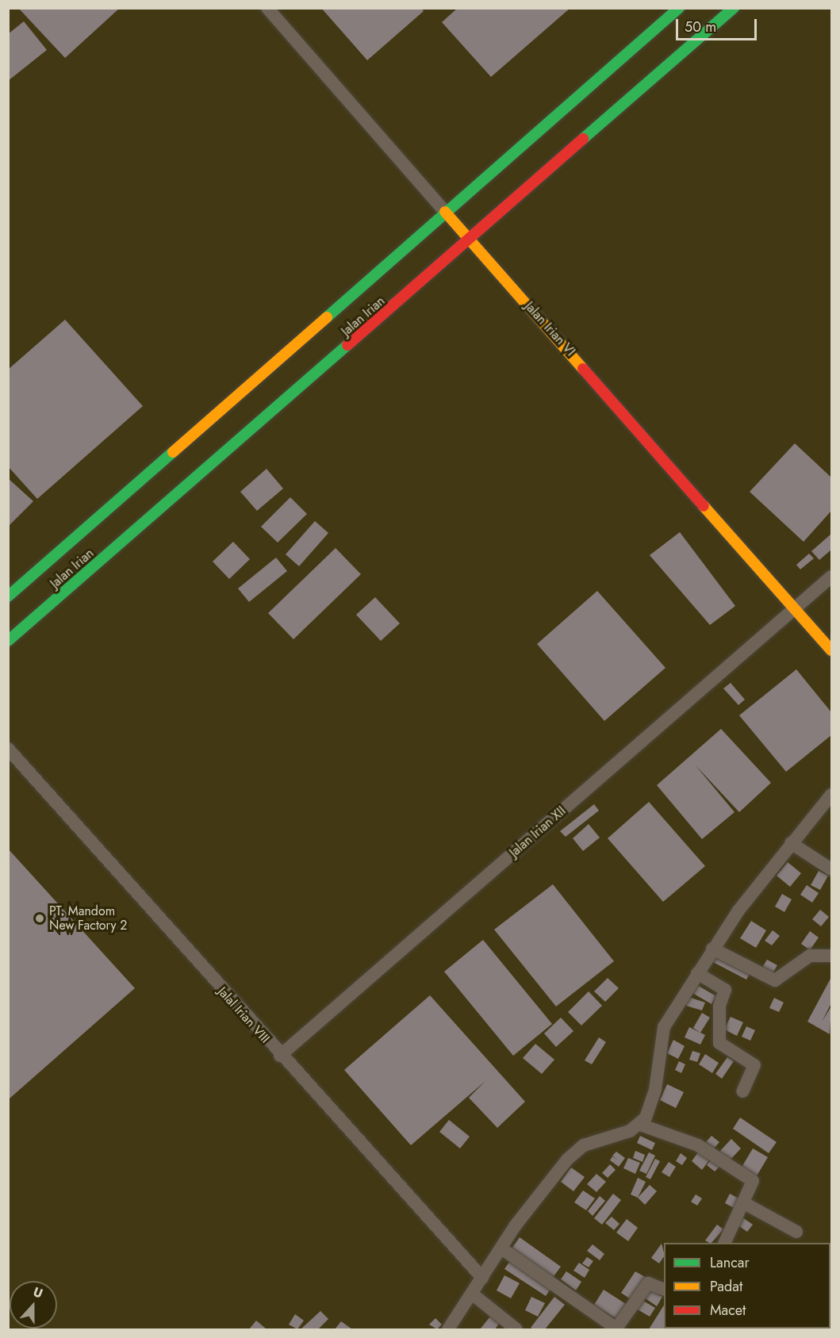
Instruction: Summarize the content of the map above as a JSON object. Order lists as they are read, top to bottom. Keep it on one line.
{"streets":{"street":["Jalan Irian","Jalan Irian VI","Jalan Irian XII","Jalal Irian VIII"]},"crossings":[["Jalan Irian","Jalan Irian VI"],["Jalan Irian VI","Jalan Irian XII"],["Jalan Irian XII","Jalal Irian VIII"]],"places":["PT. Mandom New Factory 2"],"legend":["Lancar","Padat","Macet"],"scale_bar":"50 m","north":"top"}
